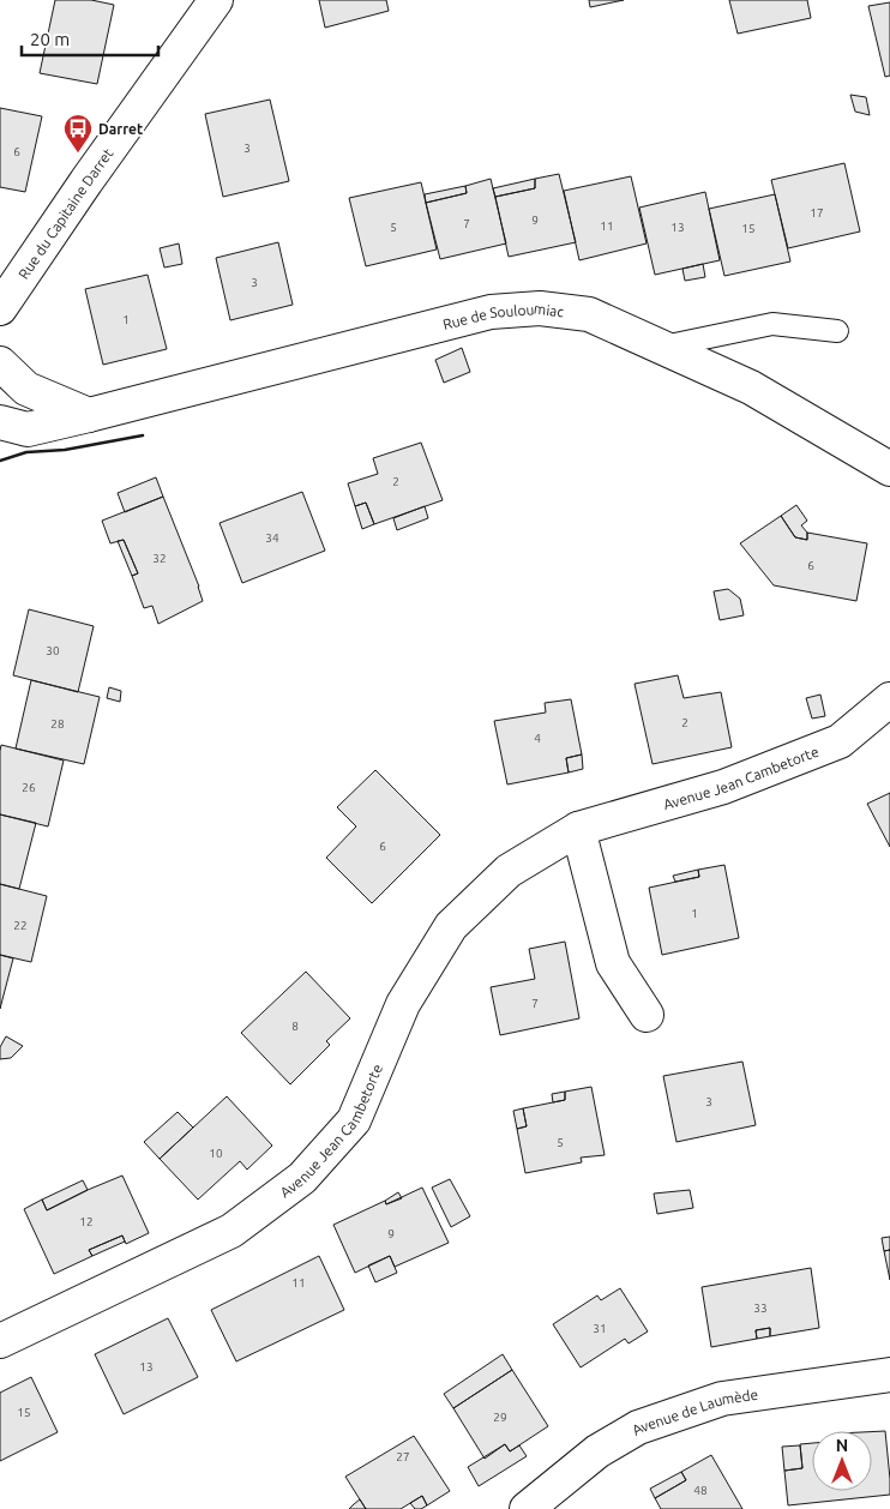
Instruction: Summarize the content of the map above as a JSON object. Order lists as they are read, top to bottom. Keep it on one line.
{"streets":{"street":["Rue du Capitaine Darret","Rue de Souloumiac","Avenue Jean Cambetorte","Avenue de Laumède"]},"places":{"bus stop":["Darret"]},"house_numbers":["3","6","17","9","7","11","5","13","15","3","1","2","34","32","6","30","2","28","4","26","6","1","22","7","8","3","5","10","12","9","11","33","31","13","15","29","27","48"],"scale_bar":"20 m","north":"top"}
